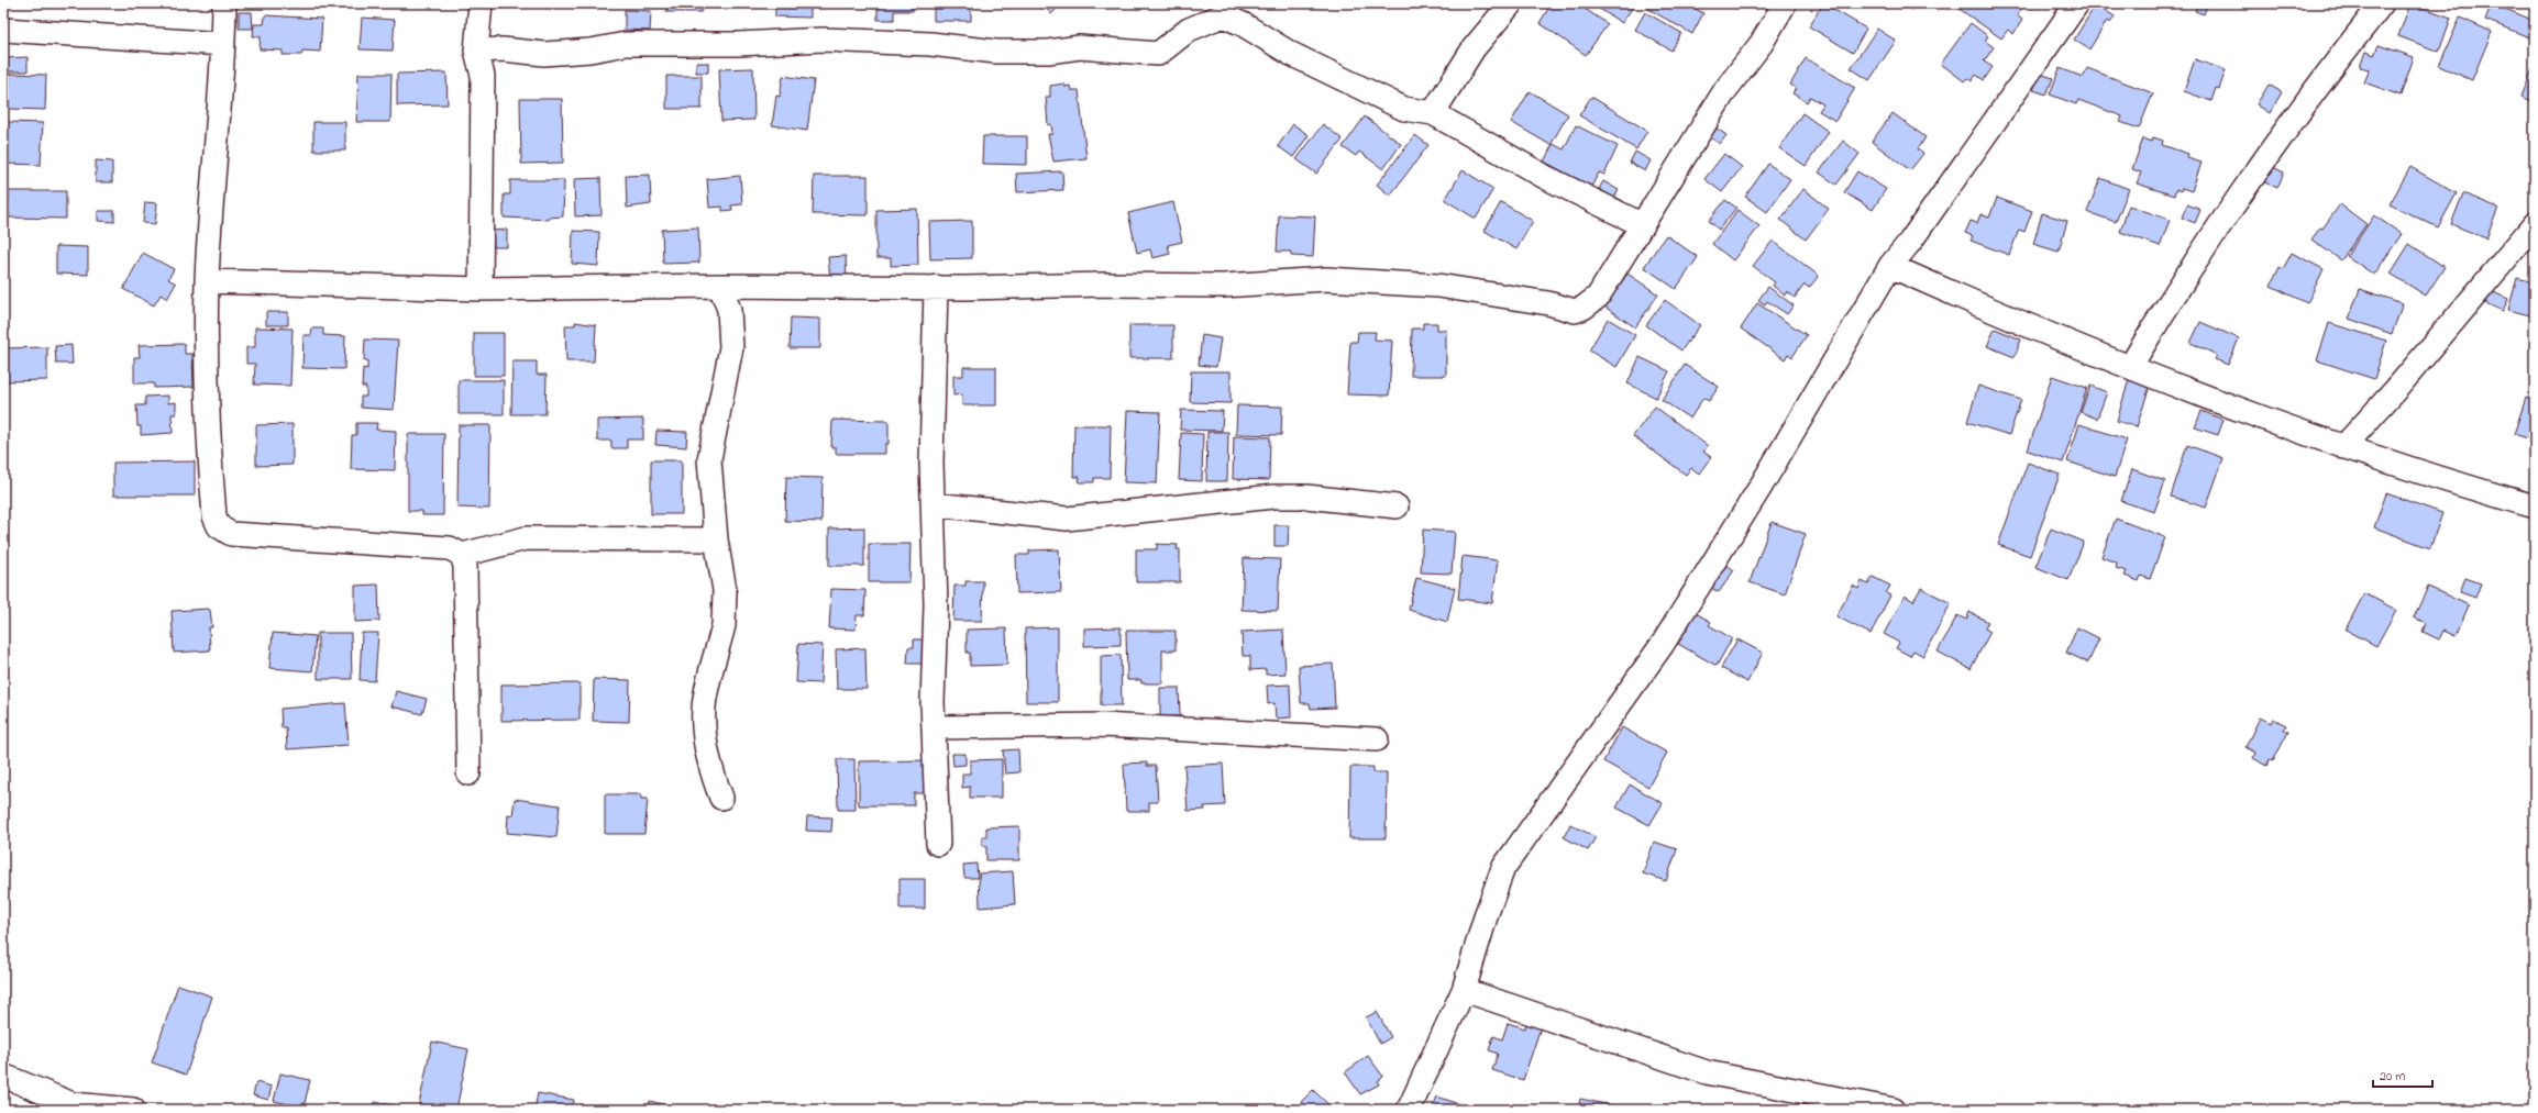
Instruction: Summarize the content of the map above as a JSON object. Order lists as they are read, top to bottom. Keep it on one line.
{"scale_bar":"20 m"}
